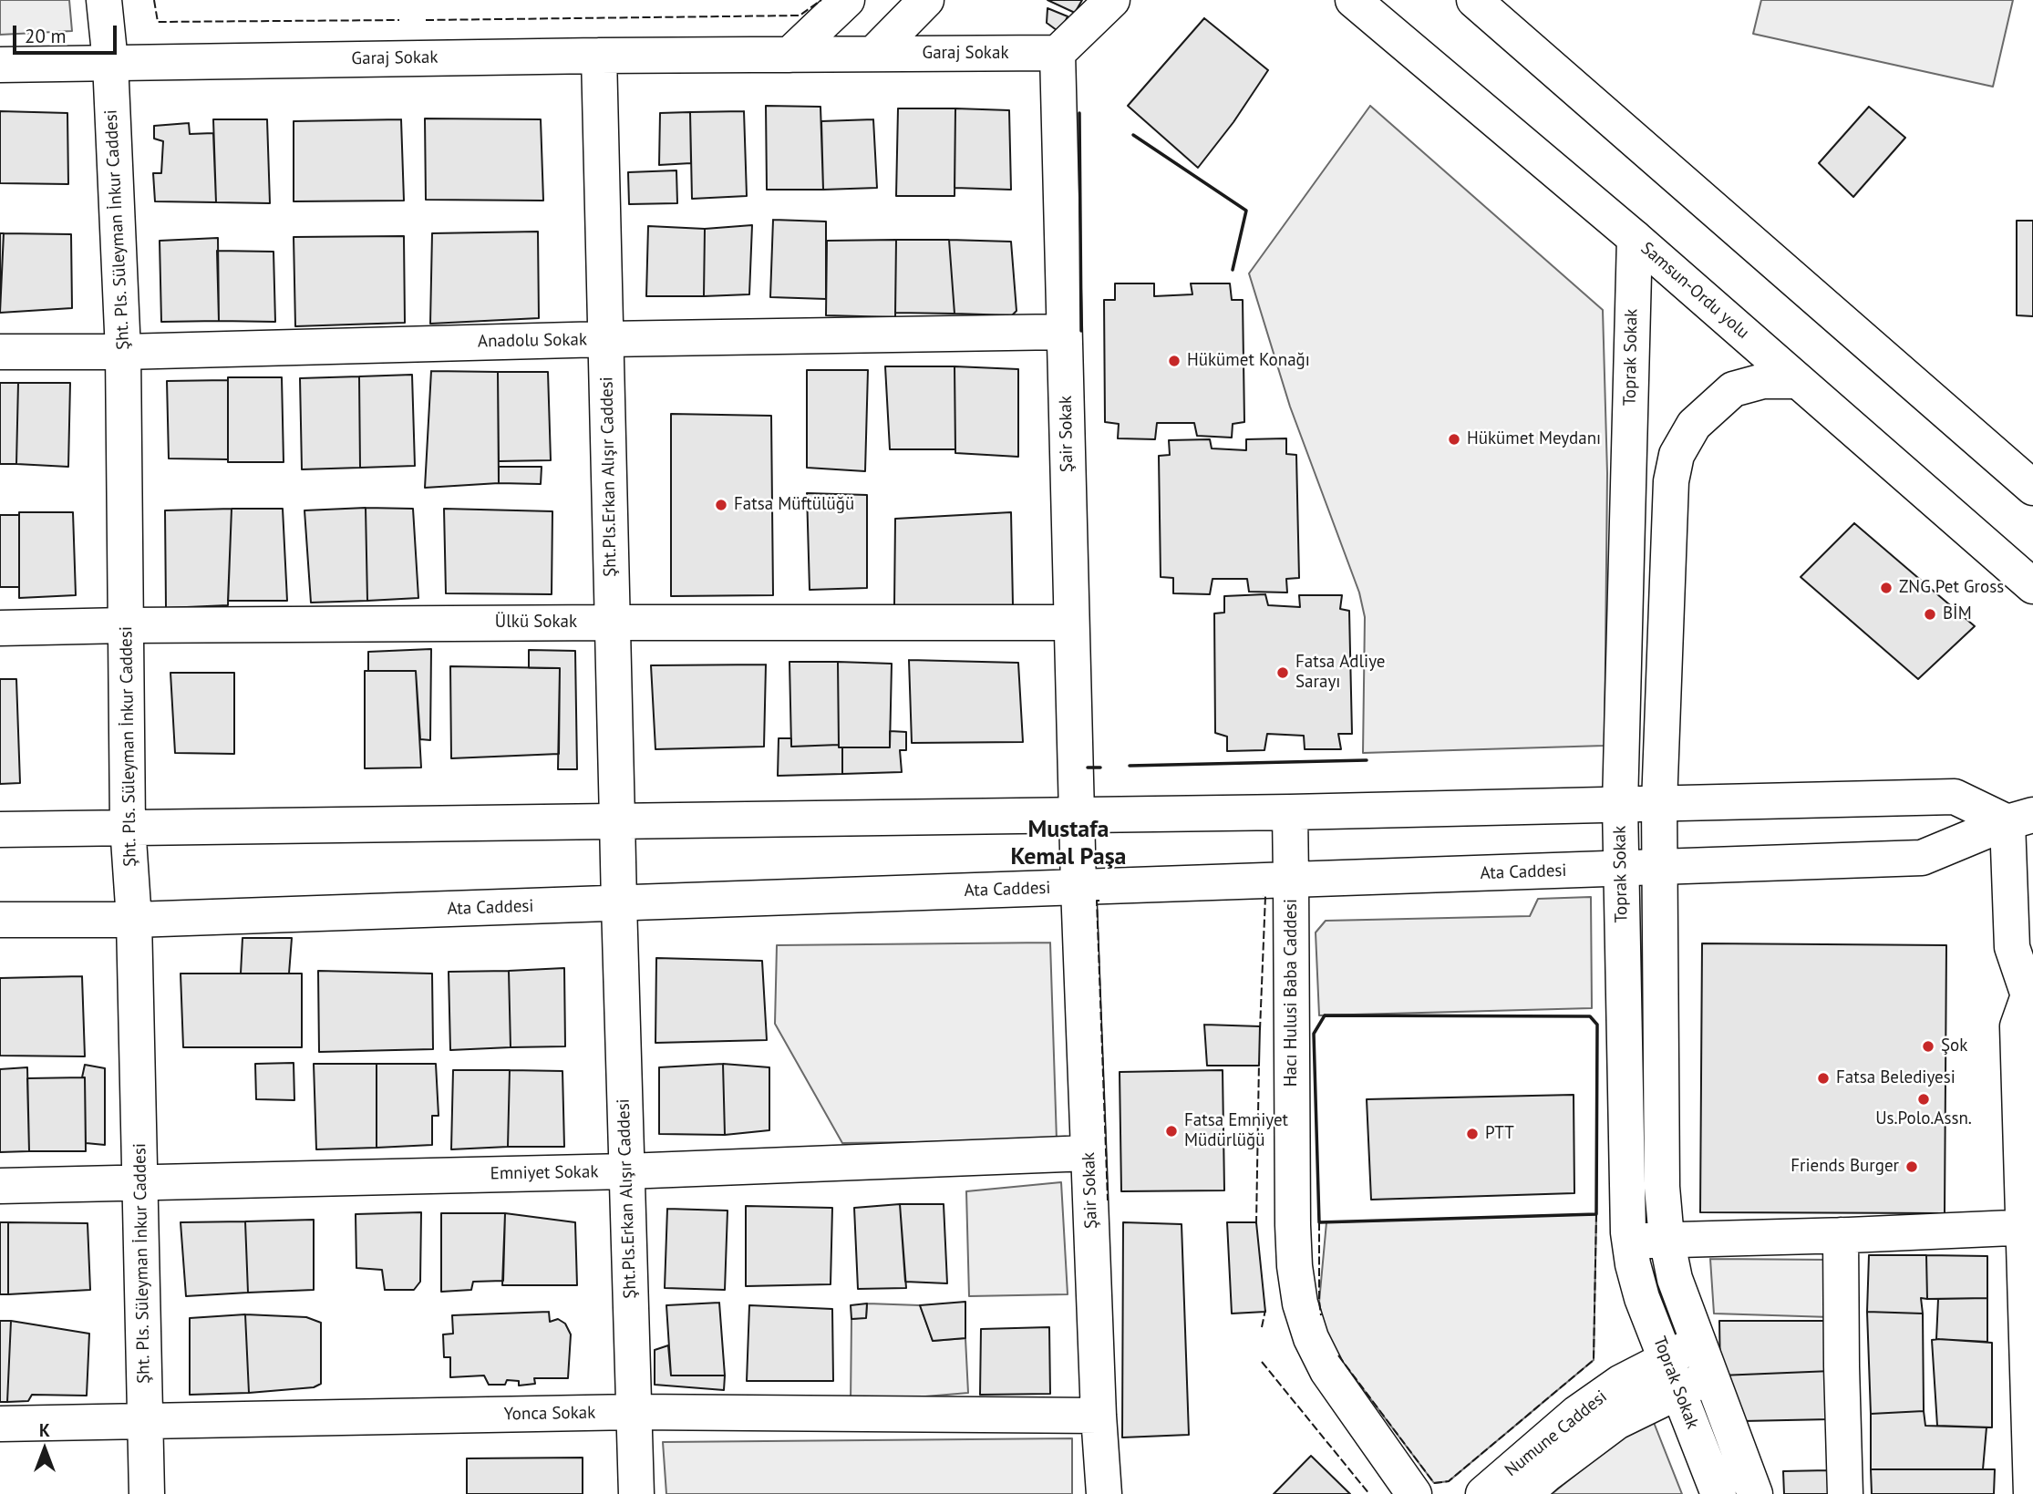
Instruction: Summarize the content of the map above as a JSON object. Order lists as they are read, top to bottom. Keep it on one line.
{"streets":{"main road":["Garaj Sokak","Şht. Pls. Süleyman İnkur Caddesi","Samsun-Ordu yolu","Anadolu Sokak","Toprak Sokak","Şair Sokak","Şht.Pls.Erkan Alışır Caddesi","Ülkü Sokak","Ata Caddesi","Hacı Hulusi Baba Caddesi","Emniyet Sokak","Yonca Sokak","Numune Caddesi"]},"crossings":[["Garaj Sokak","Şht. Pls. Süleyman İnkur Caddesi"],["Garaj Sokak","Şair Sokak"],["Garaj Sokak","Şht.Pls.Erkan Alışır Caddesi"],["Şht. Pls. Süleyman İnkur Caddesi","Anadolu Sokak"],["Şht. Pls. Süleyman İnkur Caddesi","Ülkü Sokak"],["Şht. Pls. Süleyman İnkur Caddesi","Ata Caddesi"],["Şht. Pls. Süleyman İnkur Caddesi","Emniyet Sokak"],["Şht. Pls. Süleyman İnkur Caddesi","Yonca Sokak"],["Samsun-Ordu yolu","Toprak Sokak"],["Anadolu Sokak","Şair Sokak"],["Anadolu Sokak","Şht.Pls.Erkan Alışır Caddesi"],["Toprak Sokak","Ata Caddesi"],["Toprak Sokak","Numune Caddesi"],["Şair Sokak","Ülkü Sokak"],["Şair Sokak","Ata Caddesi"],["Şair Sokak","Emniyet Sokak"],["Şair Sokak","Yonca Sokak"],["Şht.Pls.Erkan Alışır Caddesi","Ülkü Sokak"],["Şht.Pls.Erkan Alışır Caddesi","Ata Caddesi"],["Şht.Pls.Erkan Alışır Caddesi","Emniyet Sokak"],["Şht.Pls.Erkan Alışır Caddesi","Yonca Sokak"],["Ata Caddesi","Hacı Hulusi Baba Caddesi"]],"districts":["Mustafa Kemal Paşa"],"places":["Hükümet Konağı","Hükümet Meydanı","Fatsa Müftülüğü","ZNG Pet Gross","BİM","Fatsa Adliye Sarayı","Şok","Fatsa Belediyesi","Us.Polo.Assn.","Fatsa Emniyet Müdürlüğü","PTT","Friends Burger"],"scale_bar":"20 m","north":"top"}
